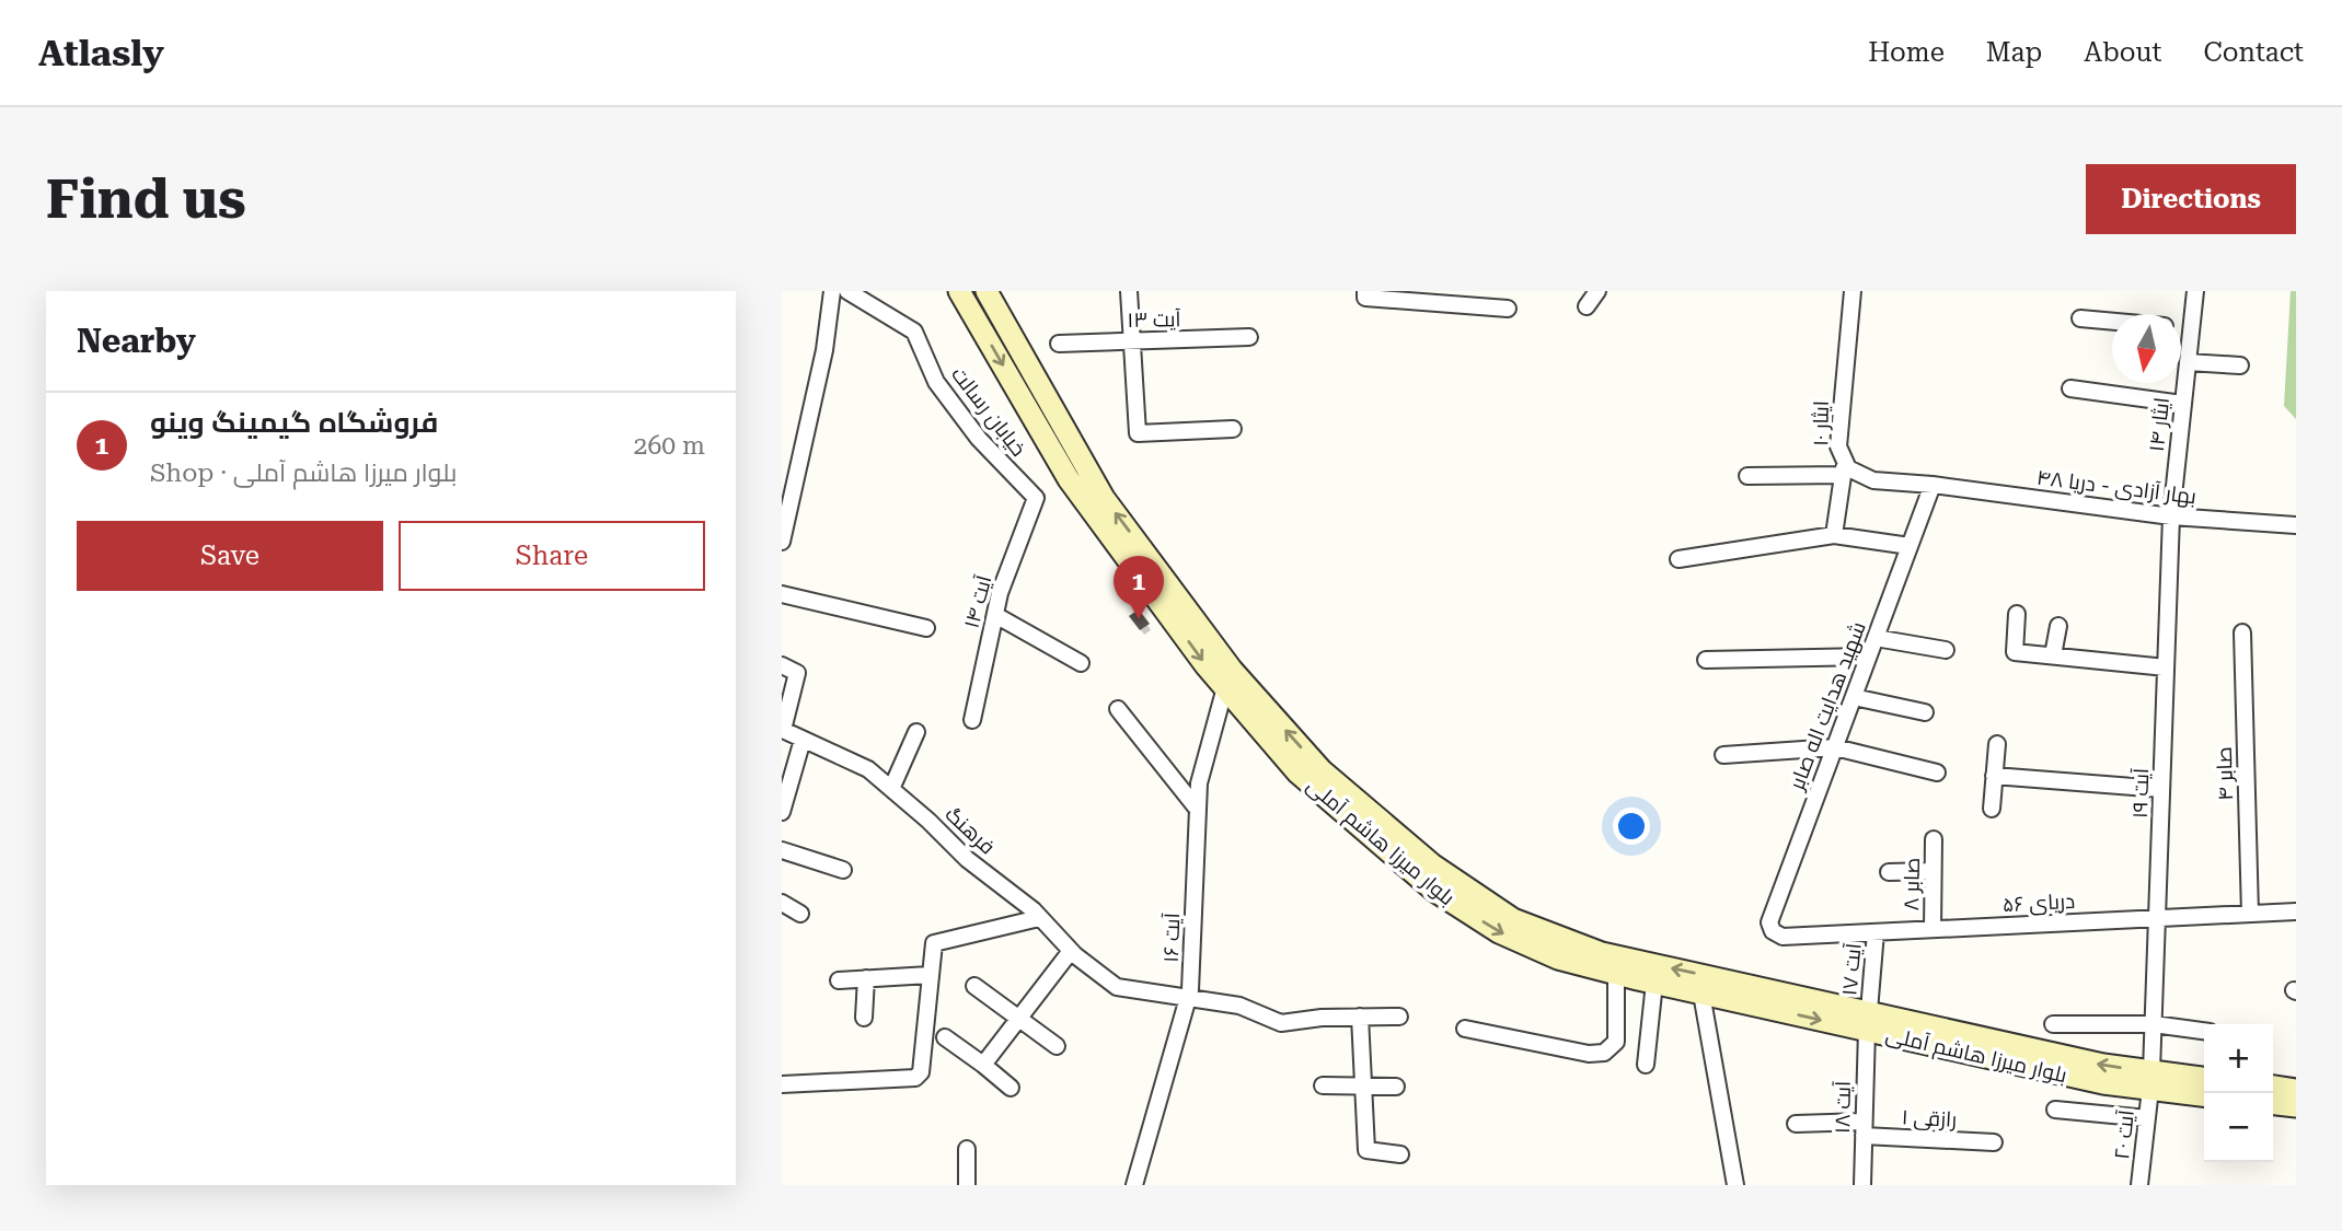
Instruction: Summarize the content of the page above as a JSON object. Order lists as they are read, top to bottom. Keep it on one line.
{"streets":{"main road":["بلوار میرزا هاشم آملی"],"street":["آیت ۱۳","خیابان رسالت","ایثار ۱۰","ایثار ۱۴","بهار آزادی - دریا ۴۸","آيت ۱۴","شهید هدایت اله صابر","صابر ۴","آیت ۱۹","فرهنگ","صابر ۸","دریای ۵۶","آیت ۱۶","آیت ۱۷","آیت ۱۸","رازقی ۱","آیت ۲۰"]},"crossings":[["خیابان رسالت","آيت ۱۴"],["ایثار ۱۰","بهار آزادی - دریا ۴۸"],["ایثار ۱۰","شهید هدایت اله صابر"],["ایثار ۱۴","بهار آزادی - دریا ۴۸"],["ایثار ۱۴","آیت ۱۹"],["بهار آزادی - دریا ۴۸","شهید هدایت اله صابر"],["بهار آزادی - دریا ۴۸","آیت ۱۹"],["شهید هدایت اله صابر","دریای ۵۶"],["صابر ۴","دریای ۵۶"],["آیت ۱۹","بلوار میرزا هاشم آملی"],["آیت ۱۹","دریای ۵۶"],["آیت ۱۹","آیت ۲۰"],["فرهنگ","آیت ۱۶"],["بلوار میرزا هاشم آملی","آیت ۱۶"],["بلوار میرزا هاشم آملی","آیت ۱۷"],["بلوار میرزا هاشم آملی","آیت ۱۸"],["بلوار میرزا هاشم آملی","آیت ۲۰"],["صابر ۸","دریای ۵۶"],["دریای ۵۶","آیت ۱۷"],["آیت ۱۷","آیت ۱۸"],["آیت ۱۸","رازقی ۱"]],"north":"bottom","page":{"header":"Atlasly","nav":["Home","Map","About","Contact"],"buttons":["Directions",["Save","Share"]],"title":"Find us","heading":"Nearby","list":[{"mark":"1","name":"فروشگاه گیمینگ وینو","note":"Shop · بلوار میرزا هاشم آملی","value":"260 m"}],"pins":"1","map_buttons":["+","−"]}}
